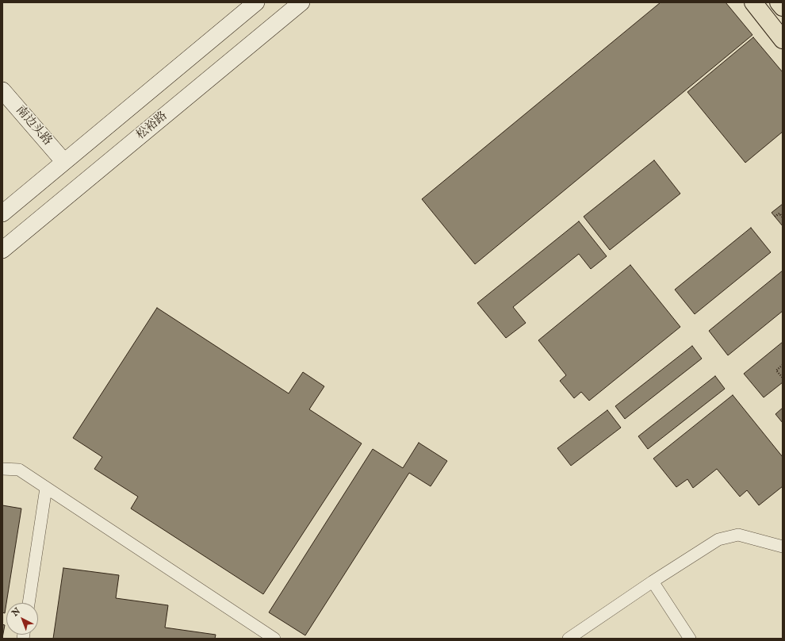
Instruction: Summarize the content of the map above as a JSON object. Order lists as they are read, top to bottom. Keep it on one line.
{"streets":{"street":["南边头路","松裕路"]},"north":"top left"}
